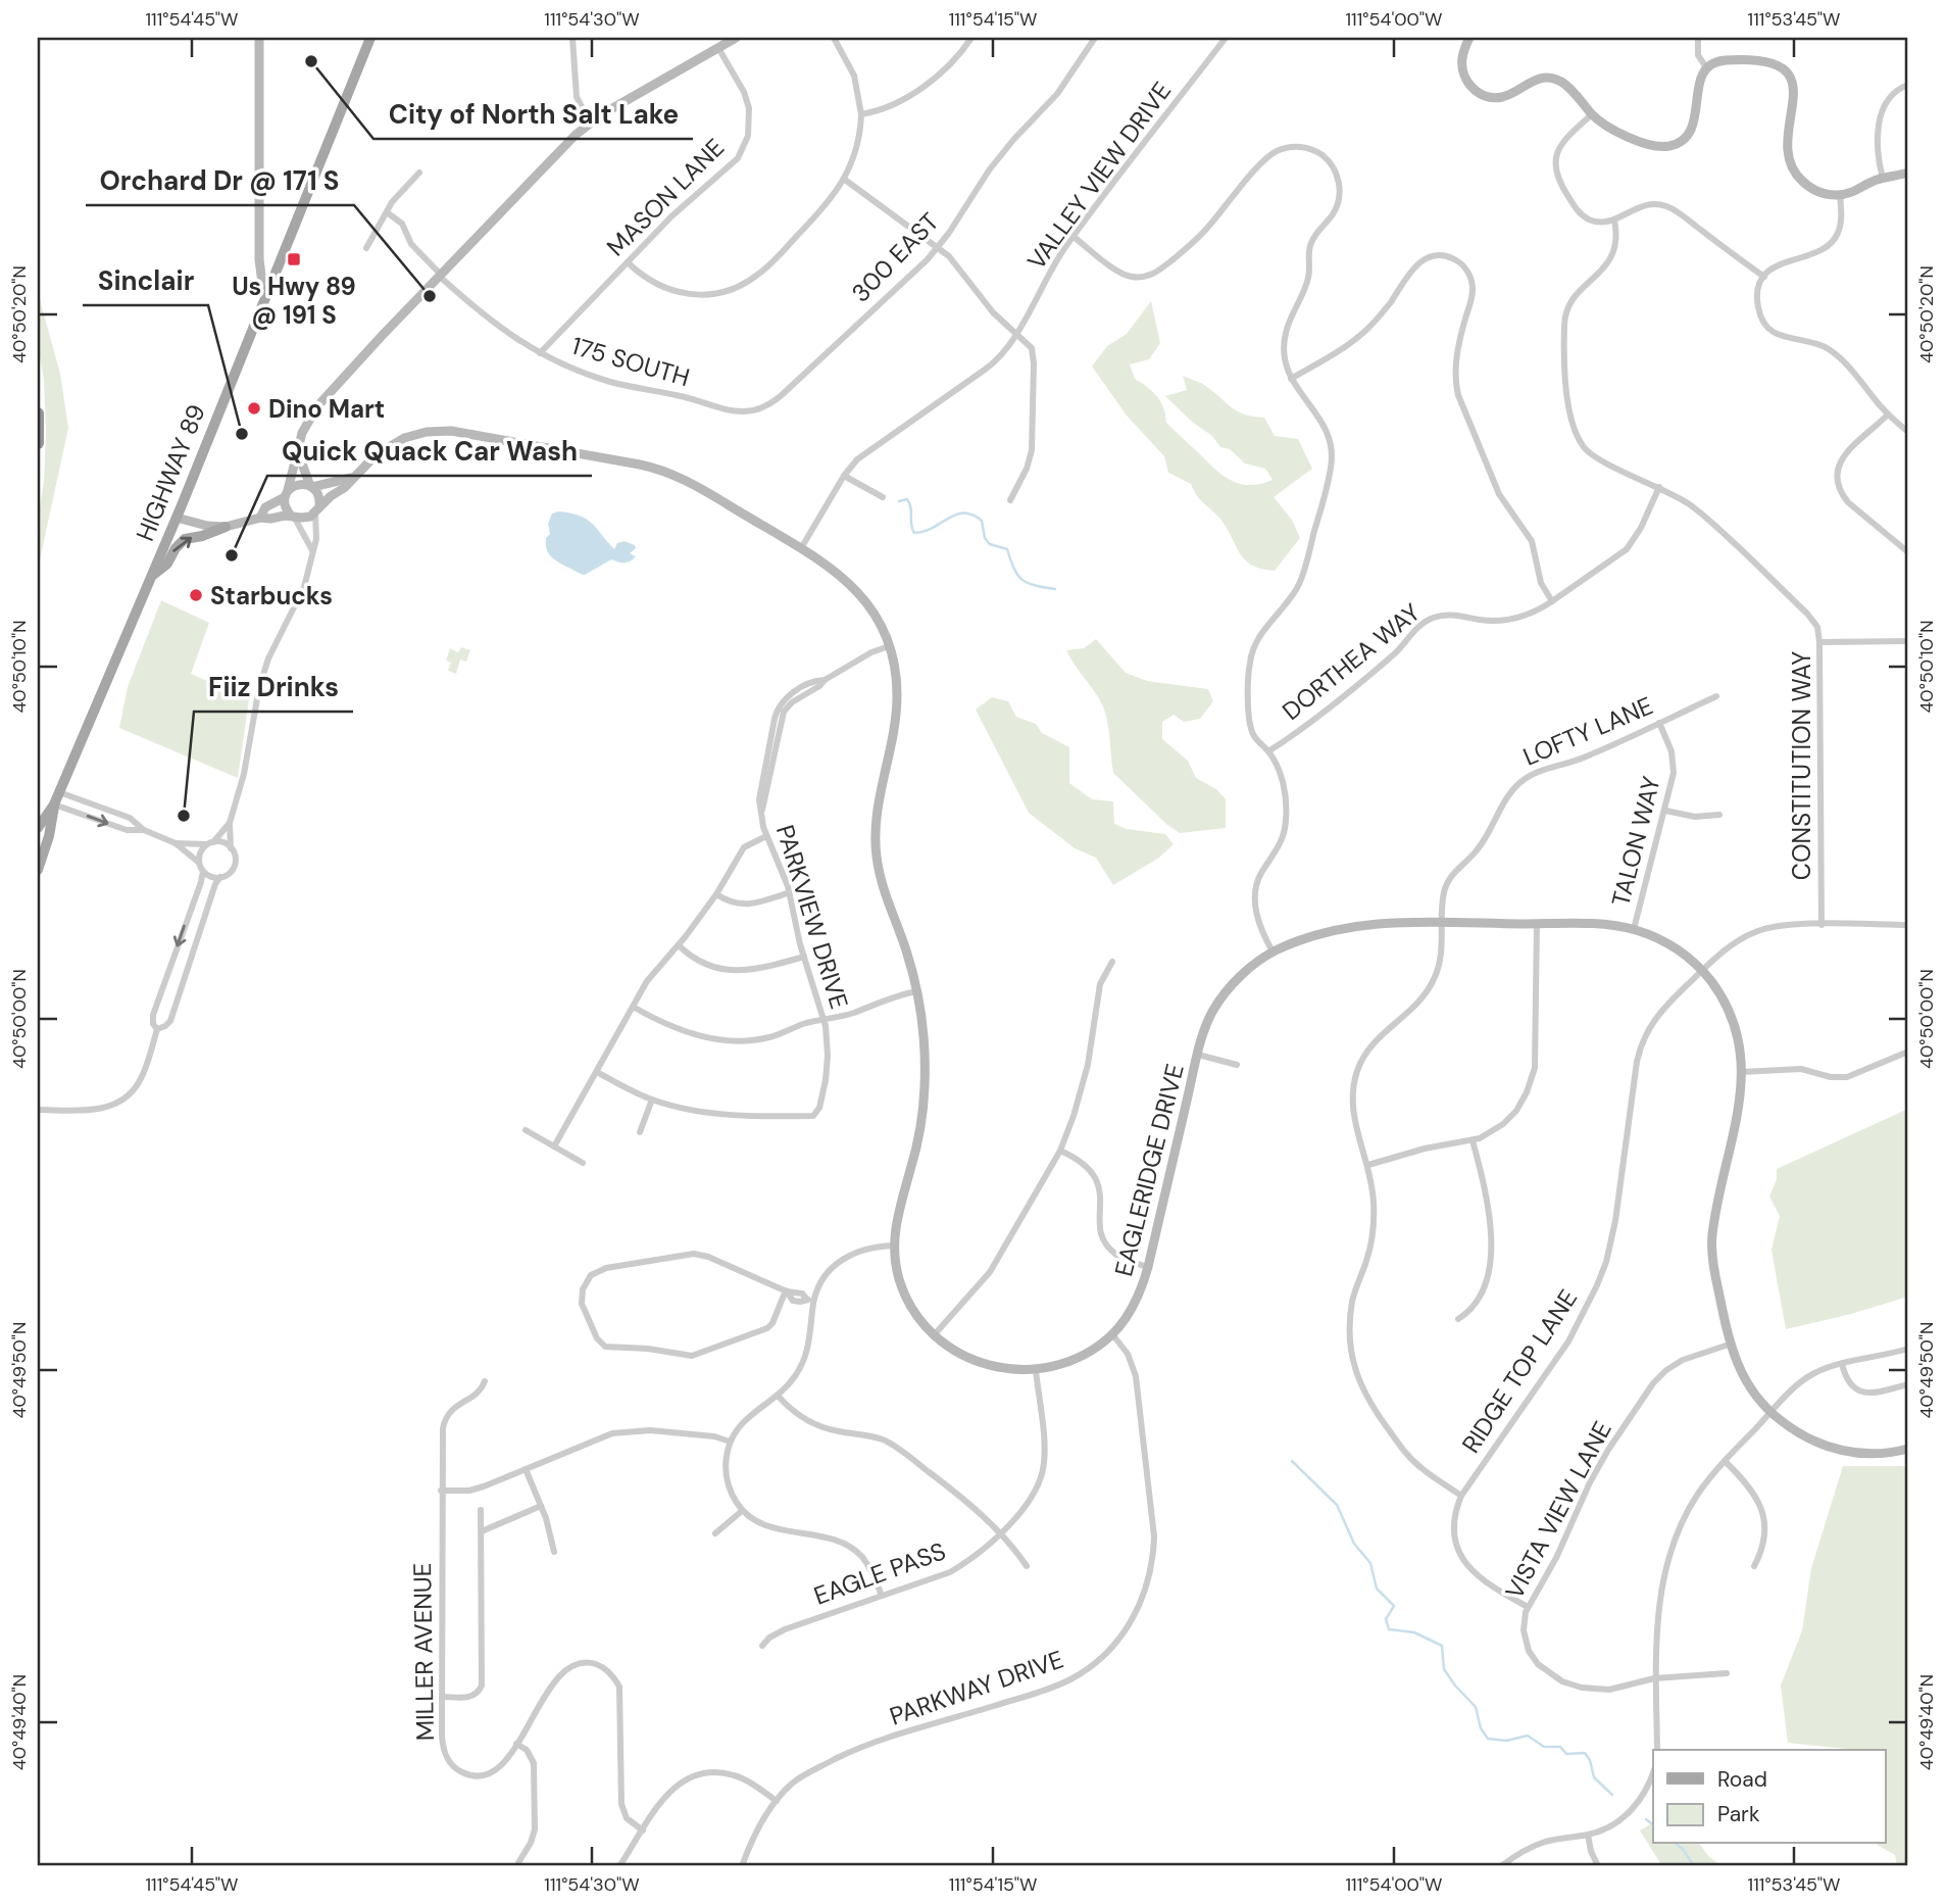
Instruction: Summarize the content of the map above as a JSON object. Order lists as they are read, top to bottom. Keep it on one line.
{"streets":{"main road":["HIGHWAY 89","EAGLERIDGE DRIVE"],"street":["VALLEY VIEW DRIVE","MASON LANE","300 EAST","175 SOUTH","DORTHEA WAY","LOFTY LANE","CONSTITUTION WAY","TALON WAY","PARKVIEW DRIVE","RIDGE TOP LANE","VISTA VIEW LANE","EAGLE PASS","MILLER AVENUE","PARKWAY DRIVE"]},"crossings":[["VALLEY VIEW DRIVE","EAGLERIDGE DRIVE"],["MASON LANE","175 SOUTH"],["300 EAST","175 SOUTH"],["DORTHEA WAY","CONSTITUTION WAY"],["LOFTY LANE","TALON WAY"],["LOFTY LANE","EAGLERIDGE DRIVE"],["LOFTY LANE","RIDGE TOP LANE"],["CONSTITUTION WAY","RIDGE TOP LANE"],["TALON WAY","EAGLERIDGE DRIVE"],["PARKVIEW DRIVE","EAGLERIDGE DRIVE"],["EAGLERIDGE DRIVE","RIDGE TOP LANE"],["EAGLERIDGE DRIVE","VISTA VIEW LANE"],["EAGLERIDGE DRIVE","EAGLE PASS"],["EAGLERIDGE DRIVE","PARKWAY DRIVE"],["RIDGE TOP LANE","VISTA VIEW LANE"]],"places":{"other":["City of North Salt Lake","Orchard Dr @ 171 S","Dino Mart","Sinclair","Quick Quack Car Wash","Starbucks","Fiiz Drinks"],"transit":["Us Hwy 89 @ 191 S"]},"legend":["Road","Park"],"coordinates":["111°54'45\"W","111°54'30\"W","111°54'15\"W","111°54'00\"W","111°53'45\"W","40°50'20\"N","40°50'10\"N","40°50'00\"N","40°49'50\"N","40°49'40\"N"]}
